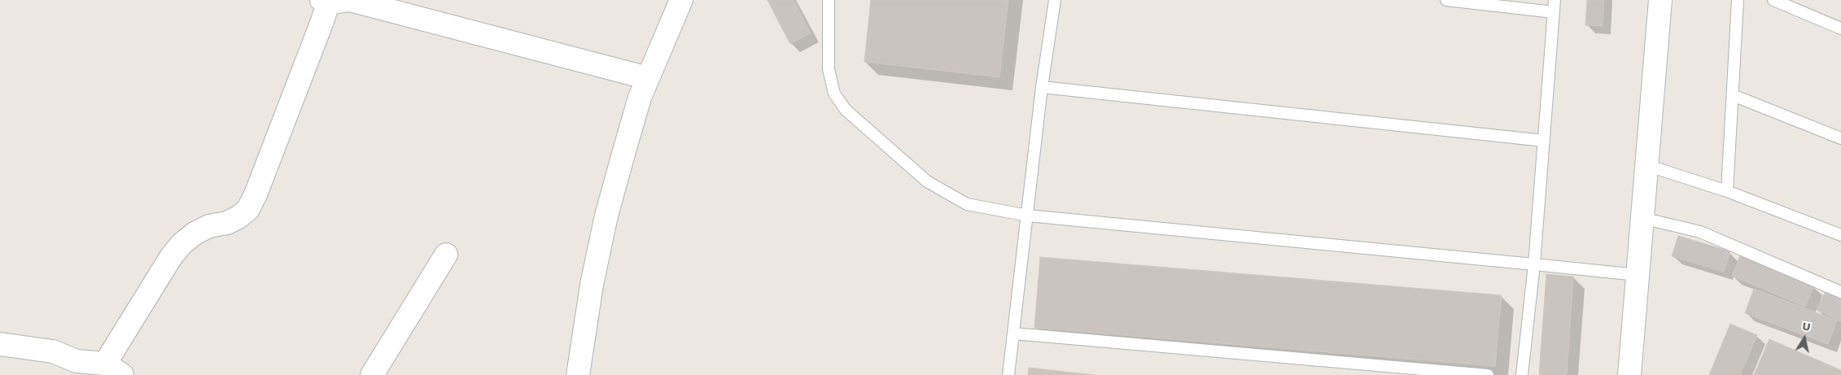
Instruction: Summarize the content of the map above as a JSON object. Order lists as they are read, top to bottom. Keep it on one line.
{"north":"top"}
